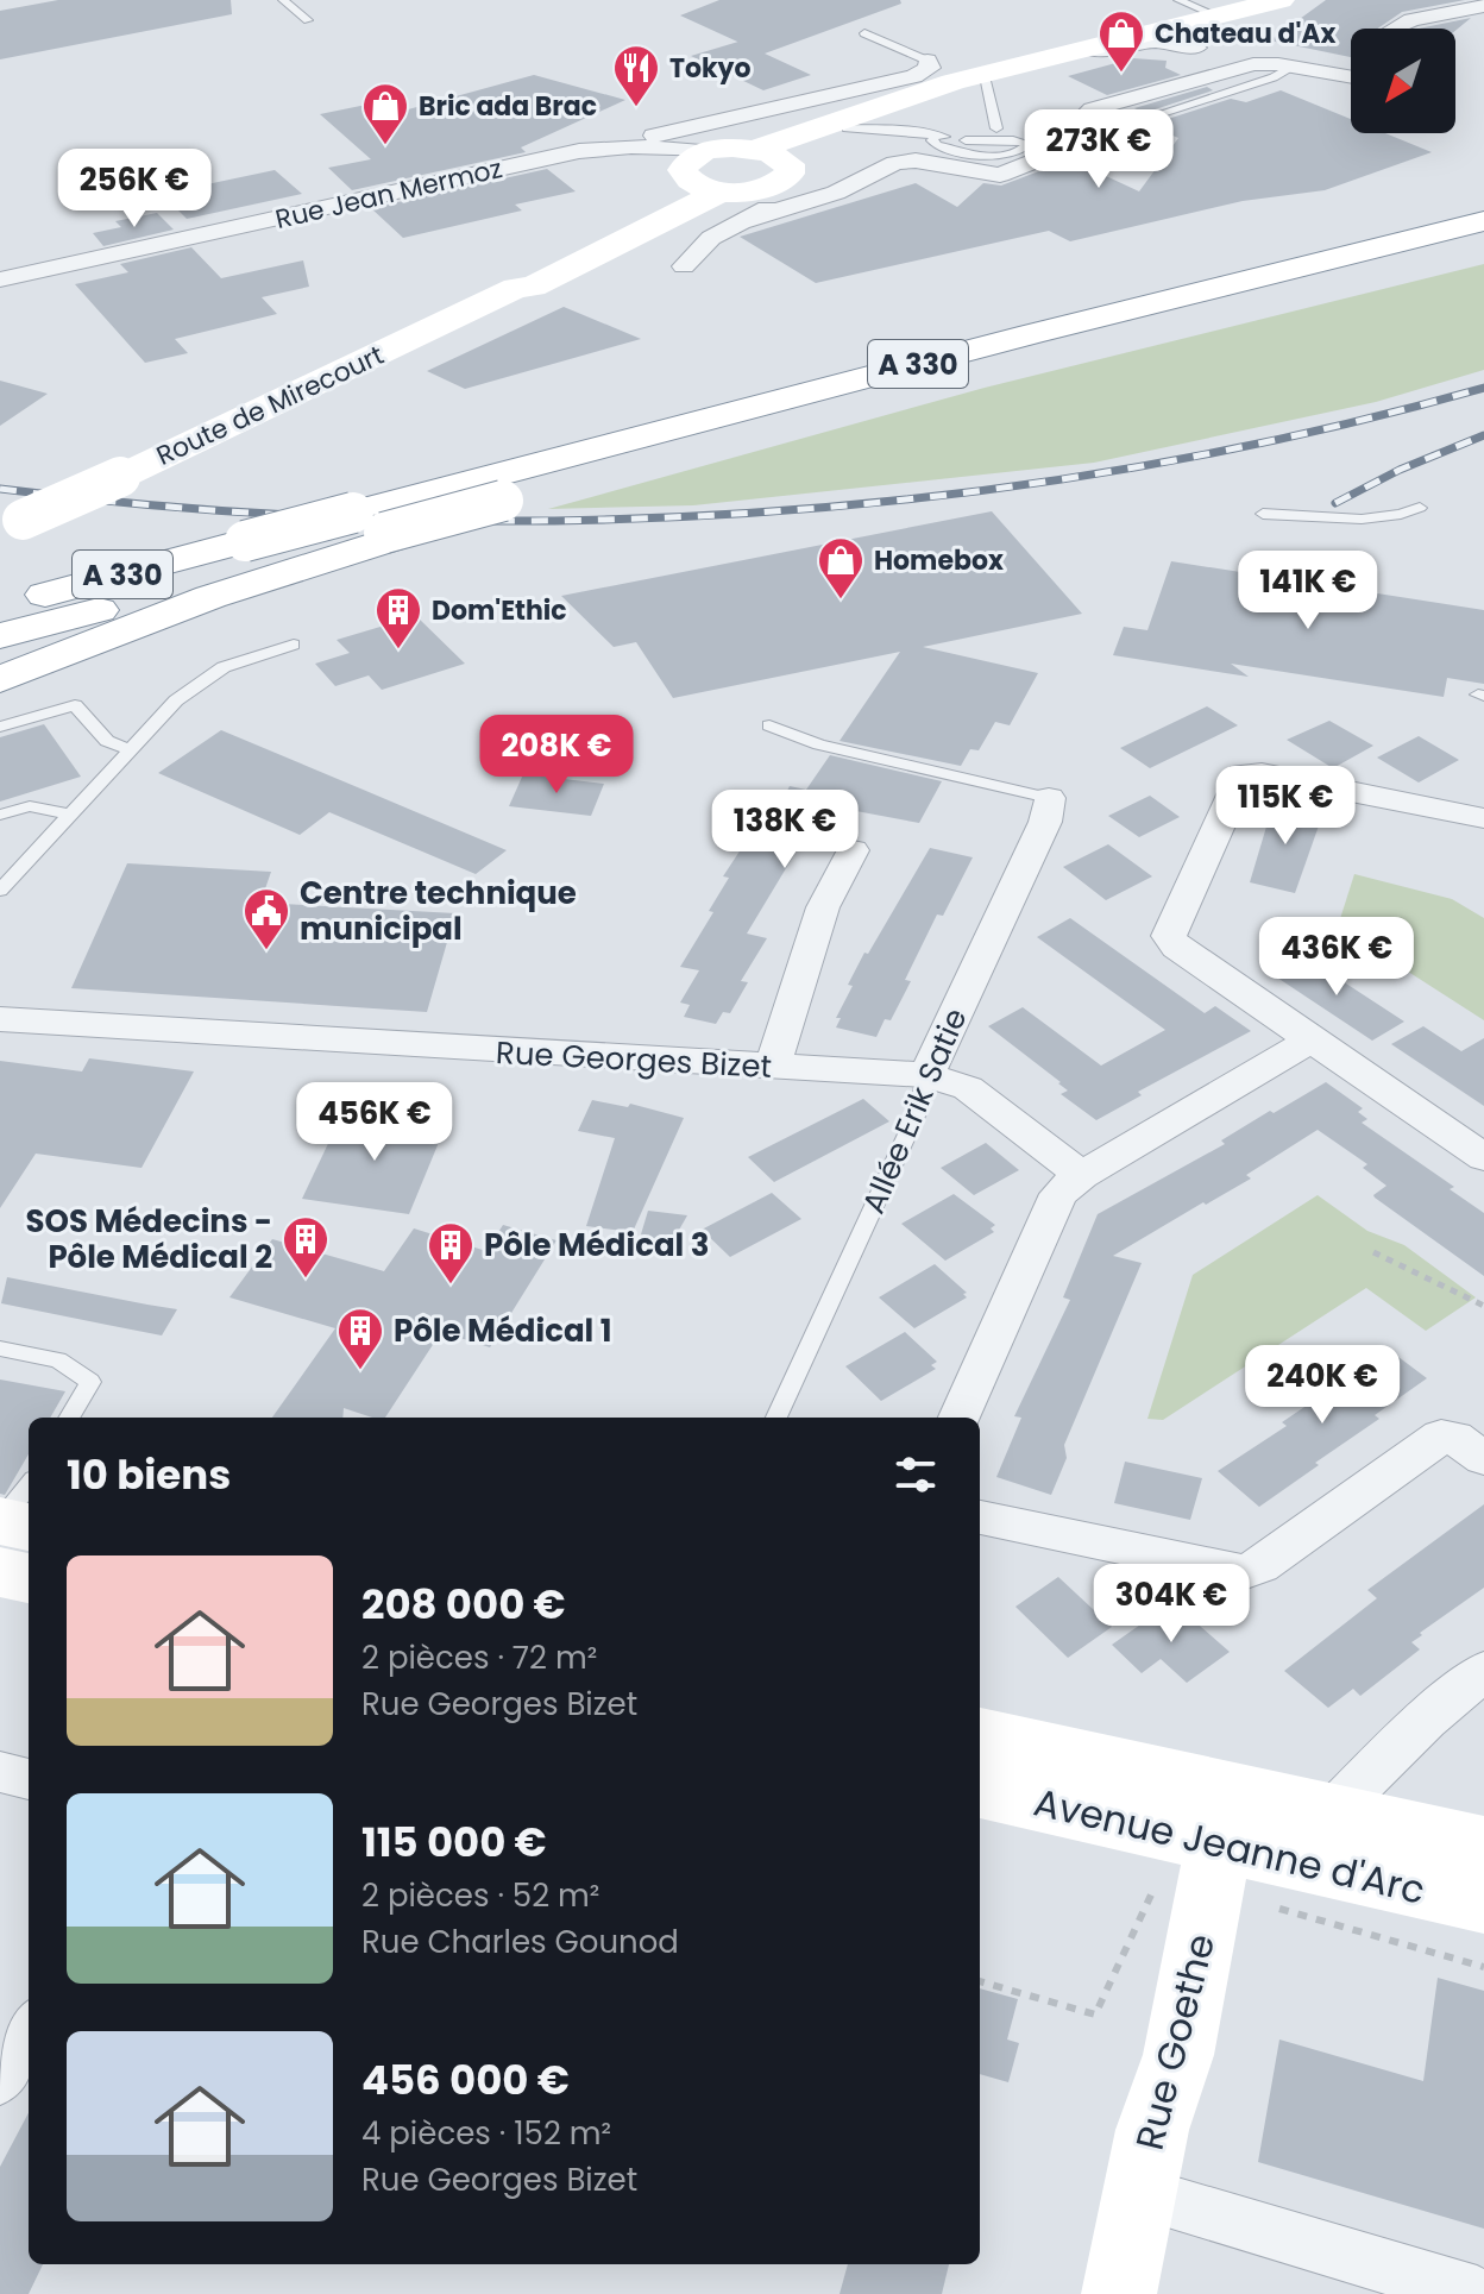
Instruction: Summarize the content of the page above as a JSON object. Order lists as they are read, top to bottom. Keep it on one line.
{"streets":{"main road":["A 330","Route de Mirecourt","Avenue Jeanne d'Arc","Rue Goethe"],"street":["Rue Jean Mermoz","Rue Georges Bizet","Allée Erik Satie"]},"crossings":[["Rue Jean Mermoz","Route de Mirecourt"],["Rue Georges Bizet","Allée Erik Satie"],["Avenue Jeanne d'Arc","Rue Goethe"]],"places":{"shop":["Chateau d'Ax","Bric ada Brac","Homebox"],"restaurant":["Tokyo"],"building":["Dom'Ethic","SOS Médecins - Pôle Médical 2","Pôle Médical 3","Pôle Médical 1"],"public building":["Centre technique municipal"]},"north":"bottom left","page":{"price":["273K €","256K €","141K €","208K €","115K €","138K €","436K €","456K €","240K €","304K €"],"heading":"10 biens","list":[{"name":"208 000 €","note":"2 pièces · 72 m² · Rue Georges Bizet"},{"name":"115 000 €","note":"2 pièces · 52 m² · Rue Charles Gounod"},{"name":"456 000 €","note":"4 pièces · 152 m² · Rue Georges Bizet"}]}}
